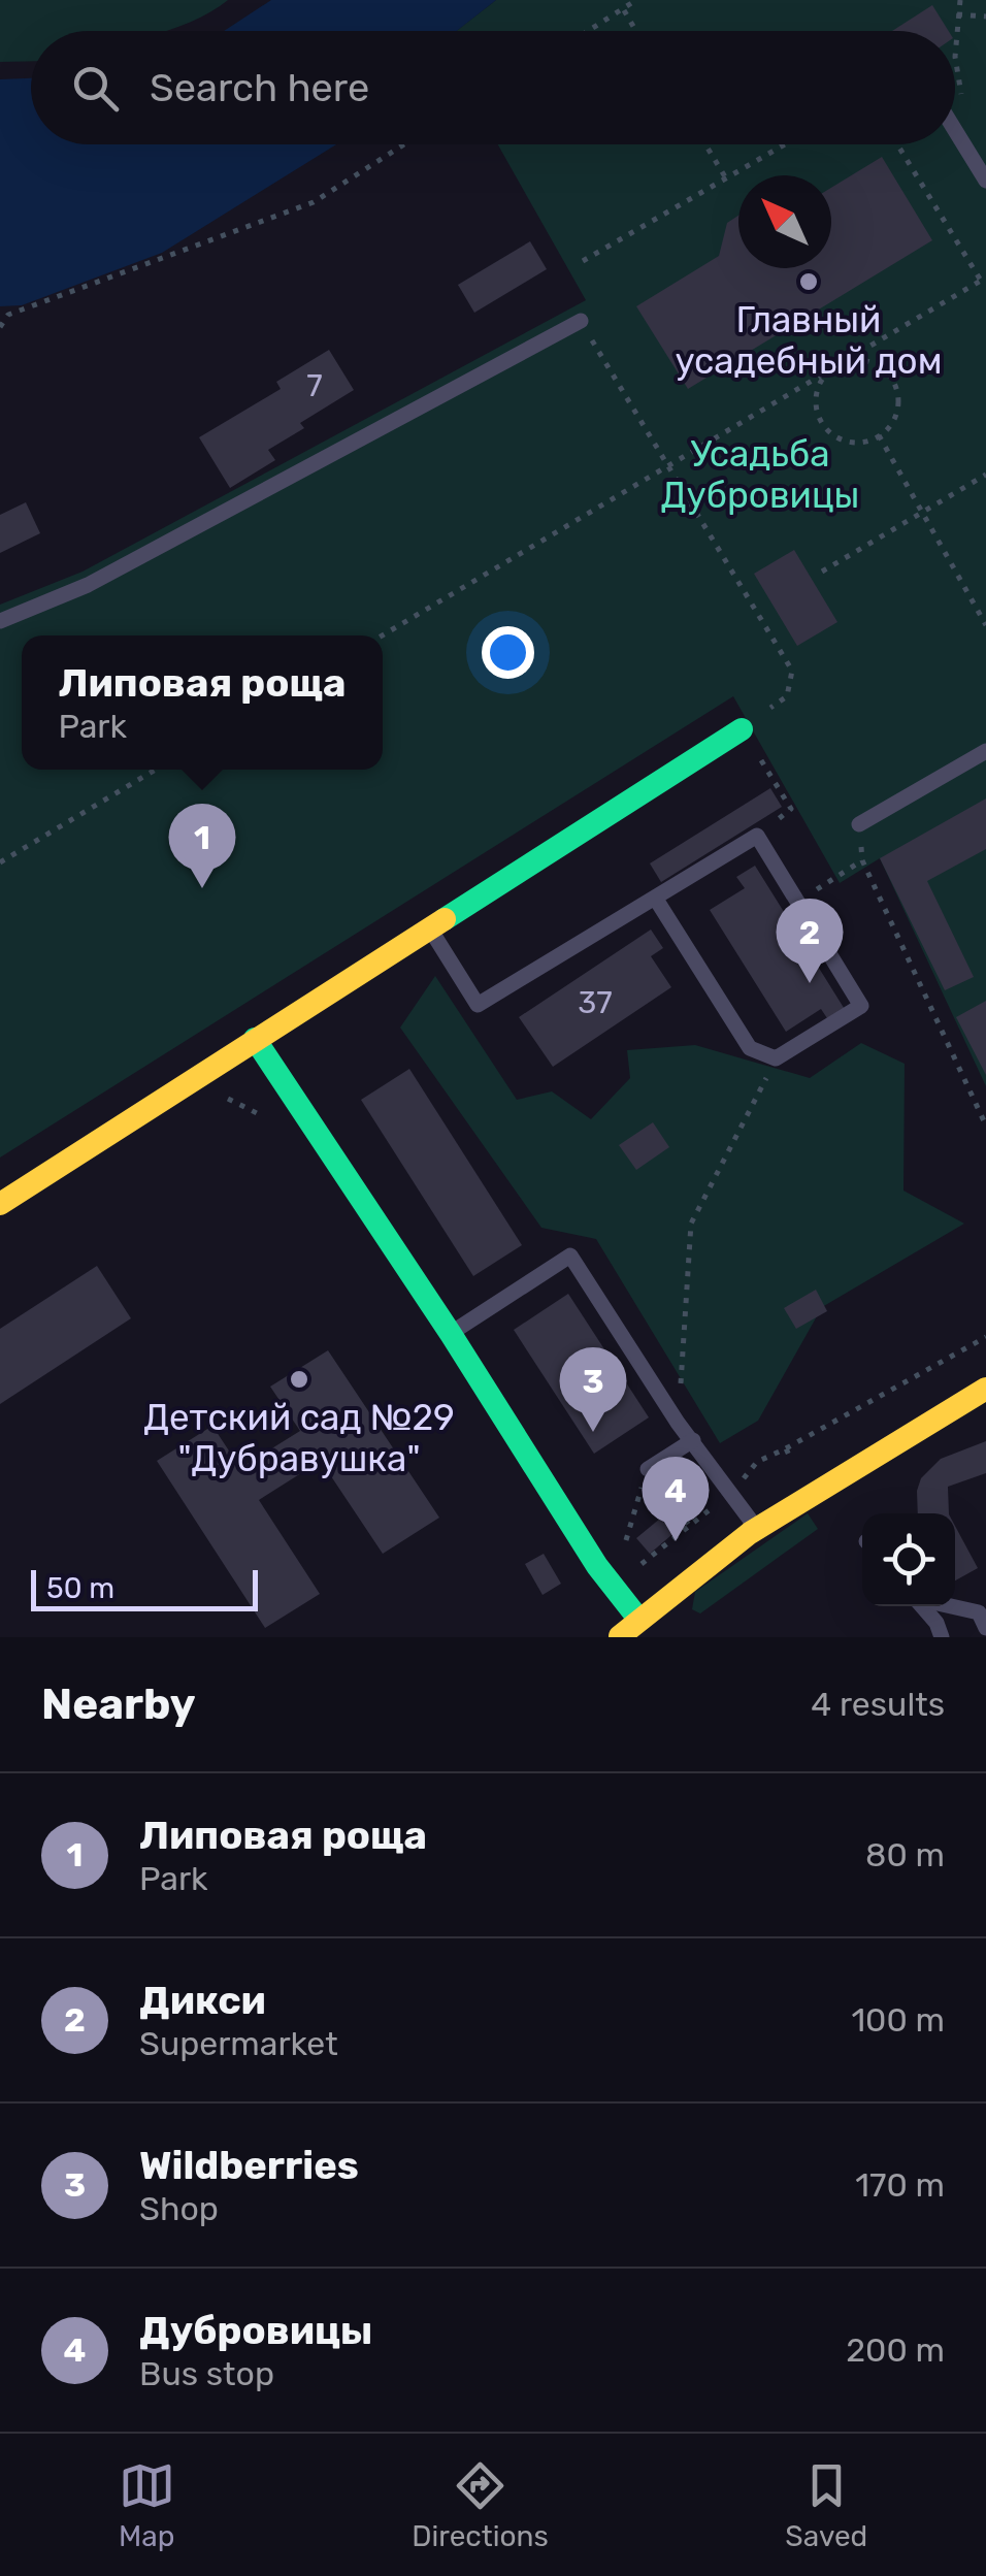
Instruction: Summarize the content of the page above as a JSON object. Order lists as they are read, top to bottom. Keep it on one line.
{"parks":["Усадьба Дубровицы"],"places":["Главный усадебный дом","Детский сад №29 \"Дубравушка\""],"house_numbers":["7","37"],"scale_bar":"50 m","north":"top left","page":{"search":"Search here","popup":["Липовая роща","Park"],"pins":["1","2","3","4"],"scale":"50 m","heading":["Nearby","4 results"],"list":[{"mark":"1","name":"Липовая роща","note":"Park","value":"80 m"},{"mark":"2","name":"Дикси","note":"Supermarket","value":"100 m"},{"mark":"3","name":"Wildberries","note":"Shop","value":"170 m"},{"mark":"4","name":"Дубровицы","note":"Bus stop","value":"200 m"}],"nav":["Map","Directions","Saved"]}}
